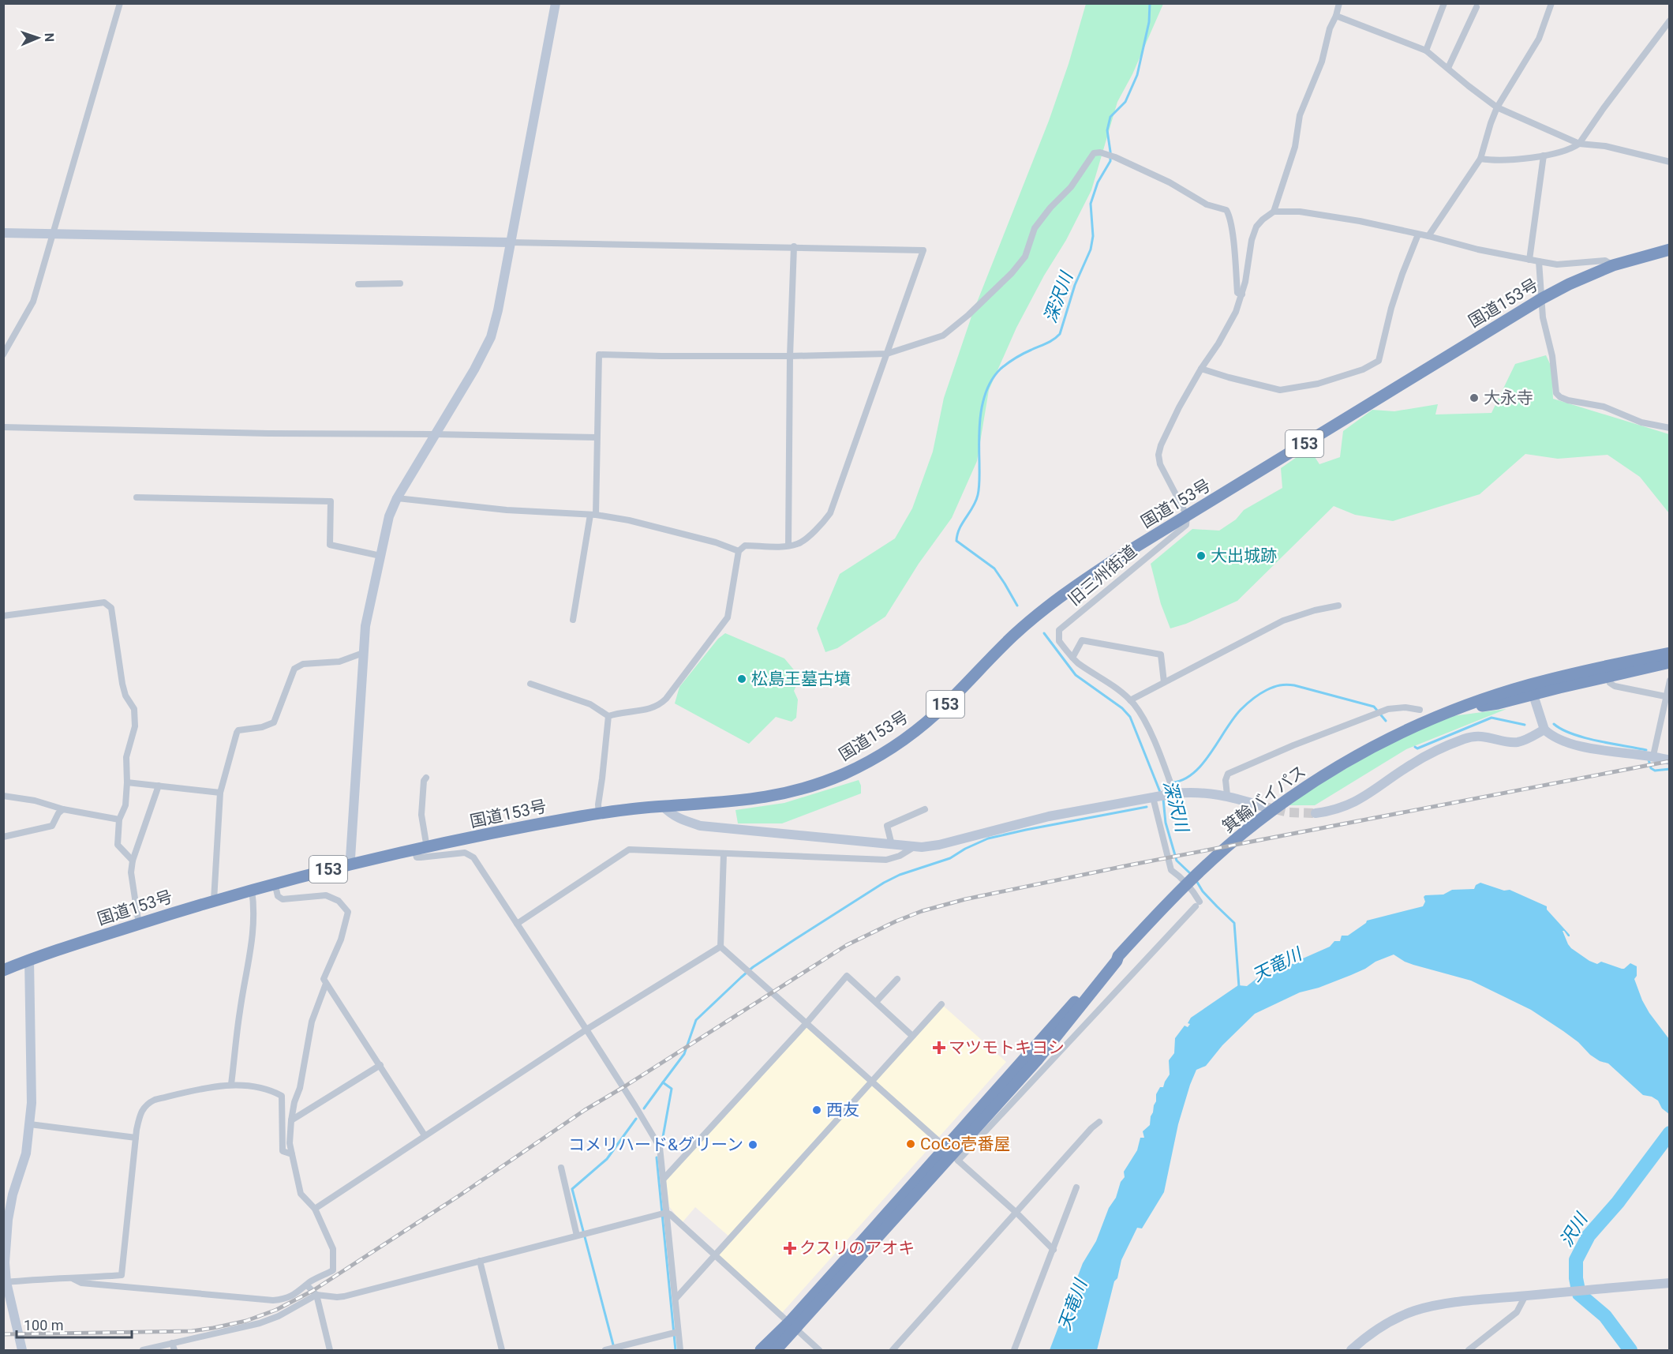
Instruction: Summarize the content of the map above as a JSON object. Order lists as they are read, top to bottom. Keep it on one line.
{"streets":{"highway":["国道153号","153","箕輪バイパス"],"street":["旧三州街道"]},"crossings":[["国道153号","旧三州街道"]],"water":["深沢川","天竜川","沢川"],"places":{"other":["大永寺","大出城跡","松島王墓古墳","西友","CoCo壱番屋","コメリハード&グリーン"],"health":["マツモトキヨシ","クスリのアオキ"]},"scale_bar":"100 m","north":"right"}
